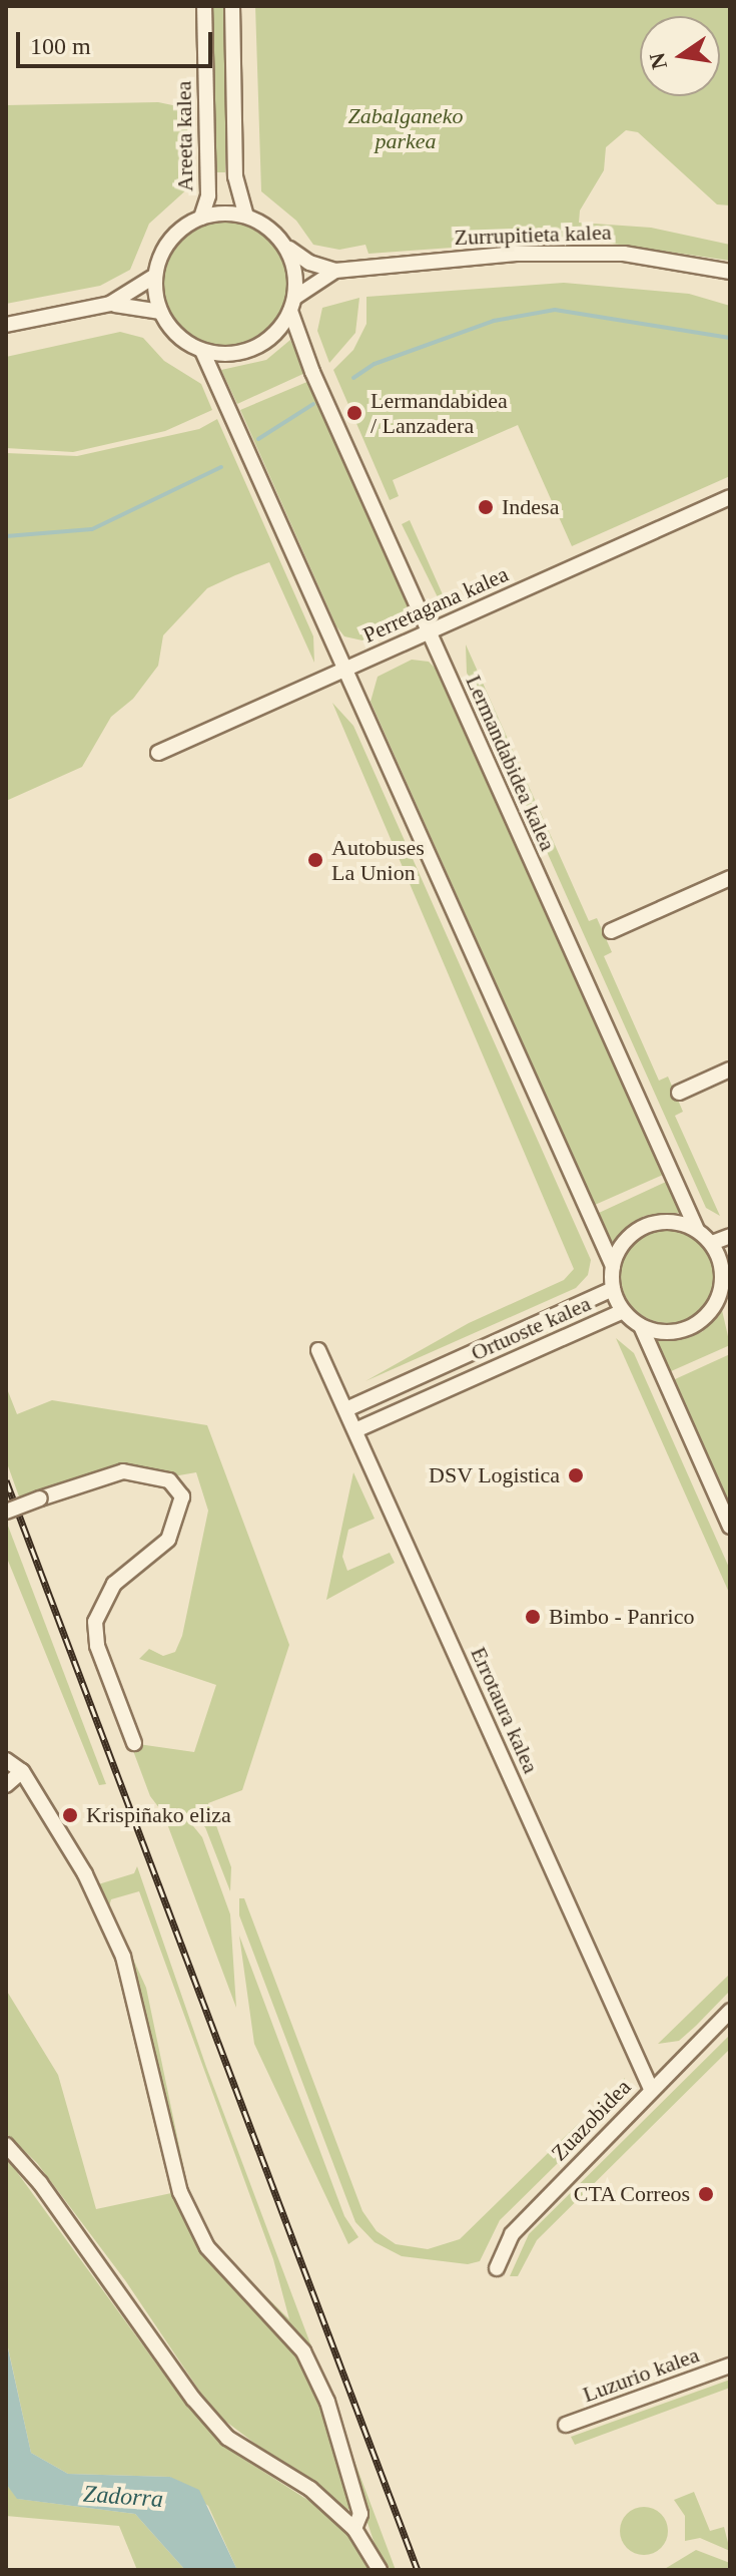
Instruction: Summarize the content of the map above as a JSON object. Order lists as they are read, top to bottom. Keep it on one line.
{"streets":{"street":["Areeta kalea","Zurrupitieta kalea","Perretagana kalea","Lermandabidea kalea","Ortuoste kalea","Errotaura kalea","Zuazobidea","Luzurio kalea"]},"crossings":[["Areeta kalea","Zurrupitieta kalea"],["Areeta kalea","Lermandabidea kalea"],["Zurrupitieta kalea","Lermandabidea kalea"],["Perretagana kalea","Lermandabidea kalea"],["Lermandabidea kalea","Ortuoste kalea"],["Ortuoste kalea","Errotaura kalea"],["Errotaura kalea","Zuazobidea"]],"water":["Zadorra"],"parks":["Zabalganeko parkea"],"places":["Lermandabidea / Lanzadera","Indesa","Autobuses La Union","DSV Logistica","Bimbo - Panrico","Krispiñako eliza","CTA Correos"],"scale_bar":"100 m","north":"left"}
